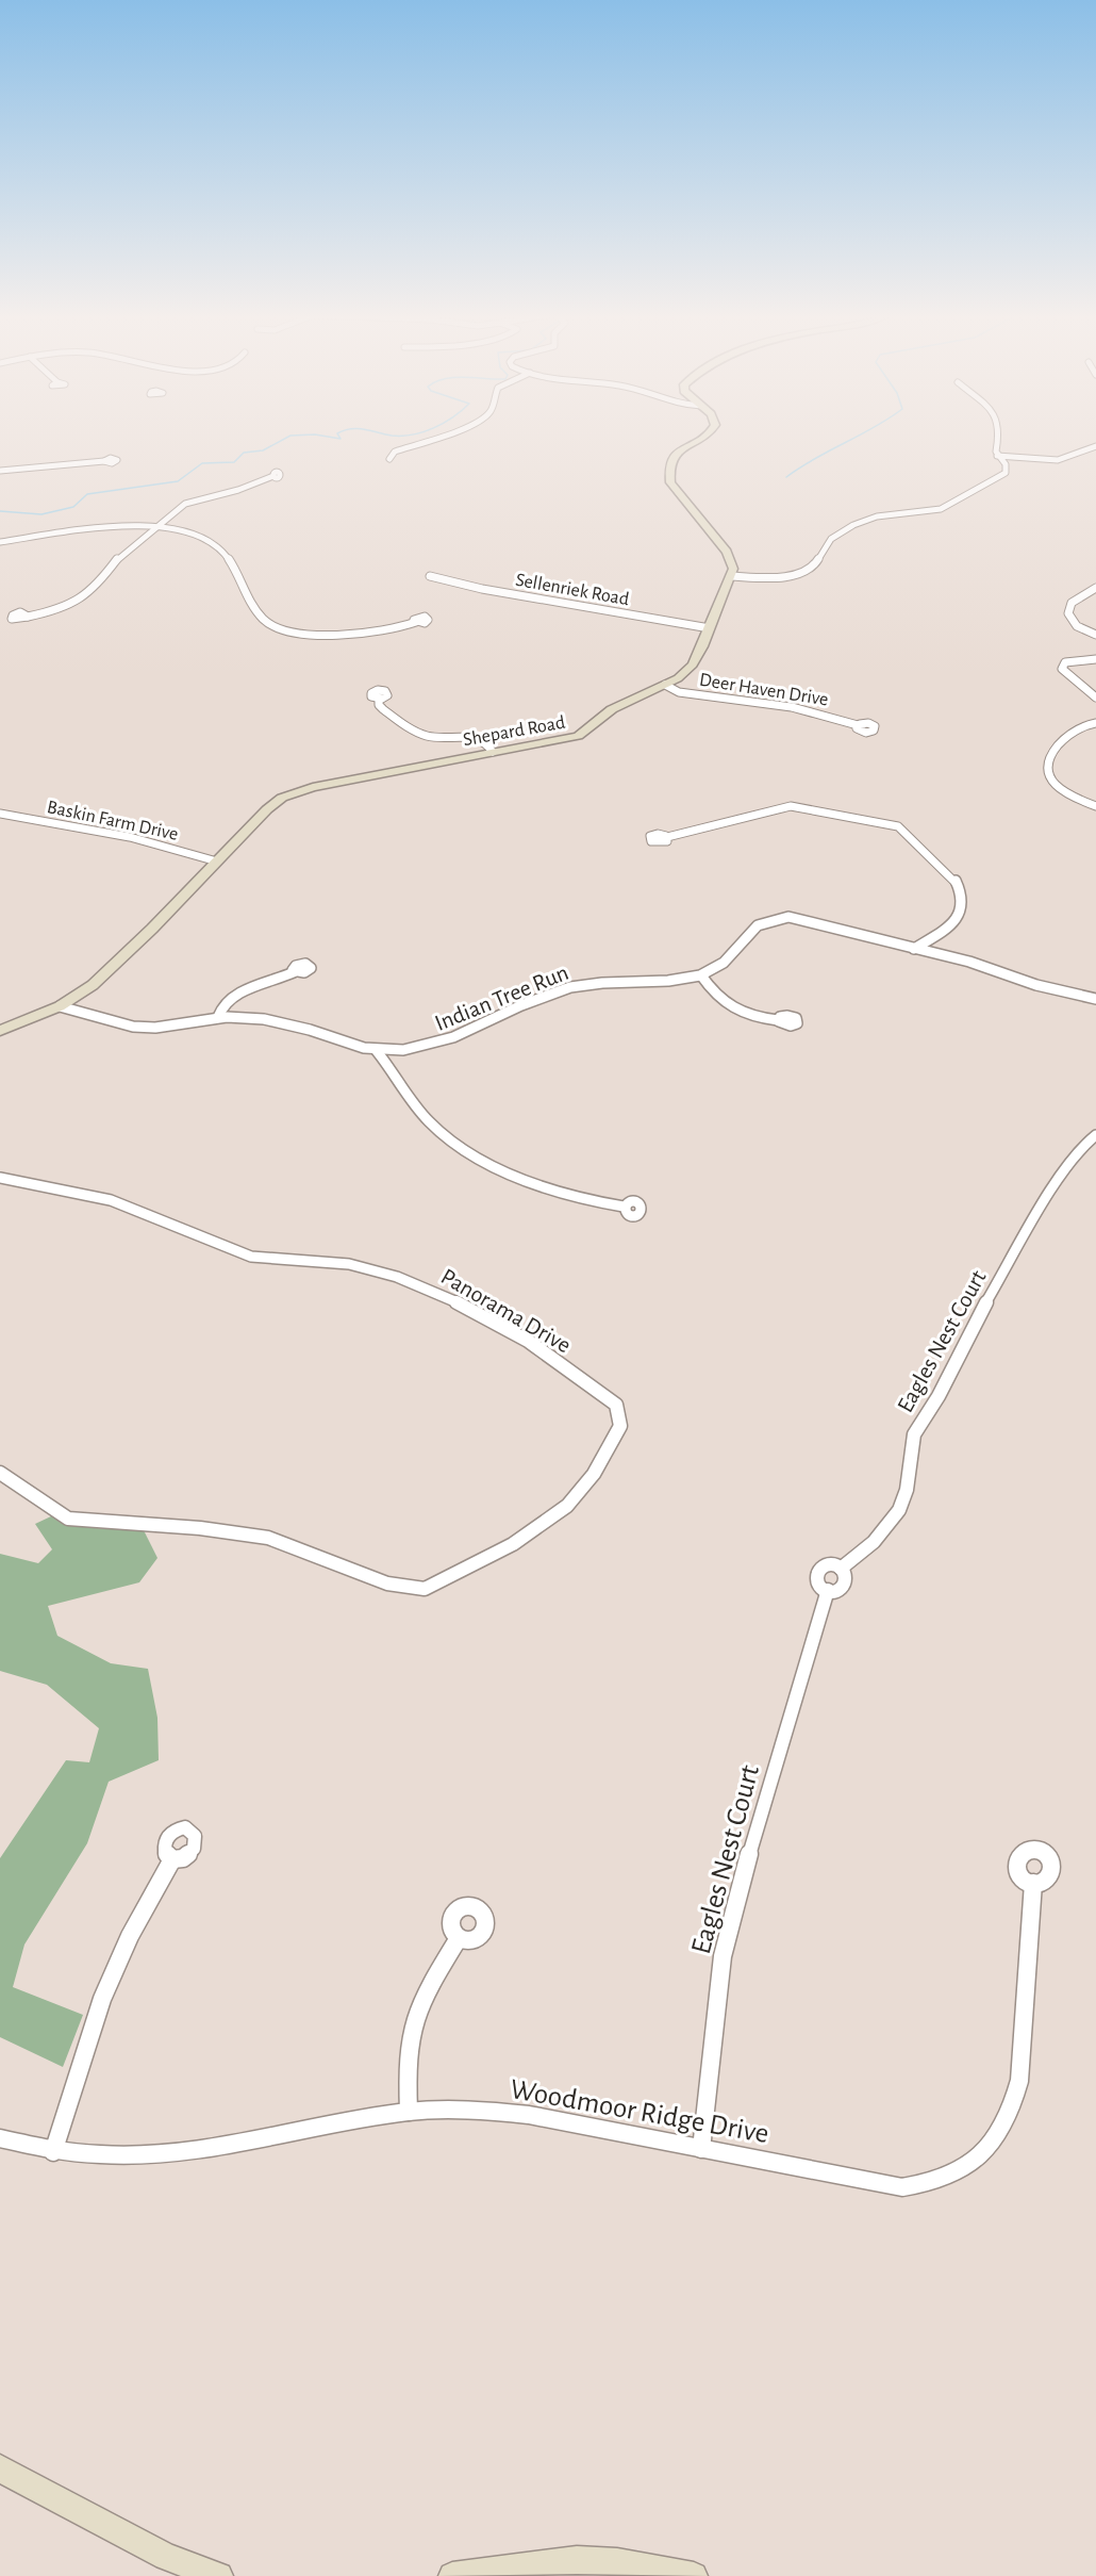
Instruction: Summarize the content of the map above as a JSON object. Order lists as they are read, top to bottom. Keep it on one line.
{"streets":{"street":["Sellenriek Road","Deer Haven Drive","Shepard Road","Baskin Farm Drive","Indian Tree Run","Panorama Drive","Eagles Nest Court","Woodmoor Ridge Drive"]},"crossings":[["Sellenriek Road","Shepard Road"],["Deer Haven Drive","Shepard Road"],["Shepard Road","Baskin Farm Drive"],["Shepard Road","Indian Tree Run"],["Eagles Nest Court","Woodmoor Ridge Drive"]]}
